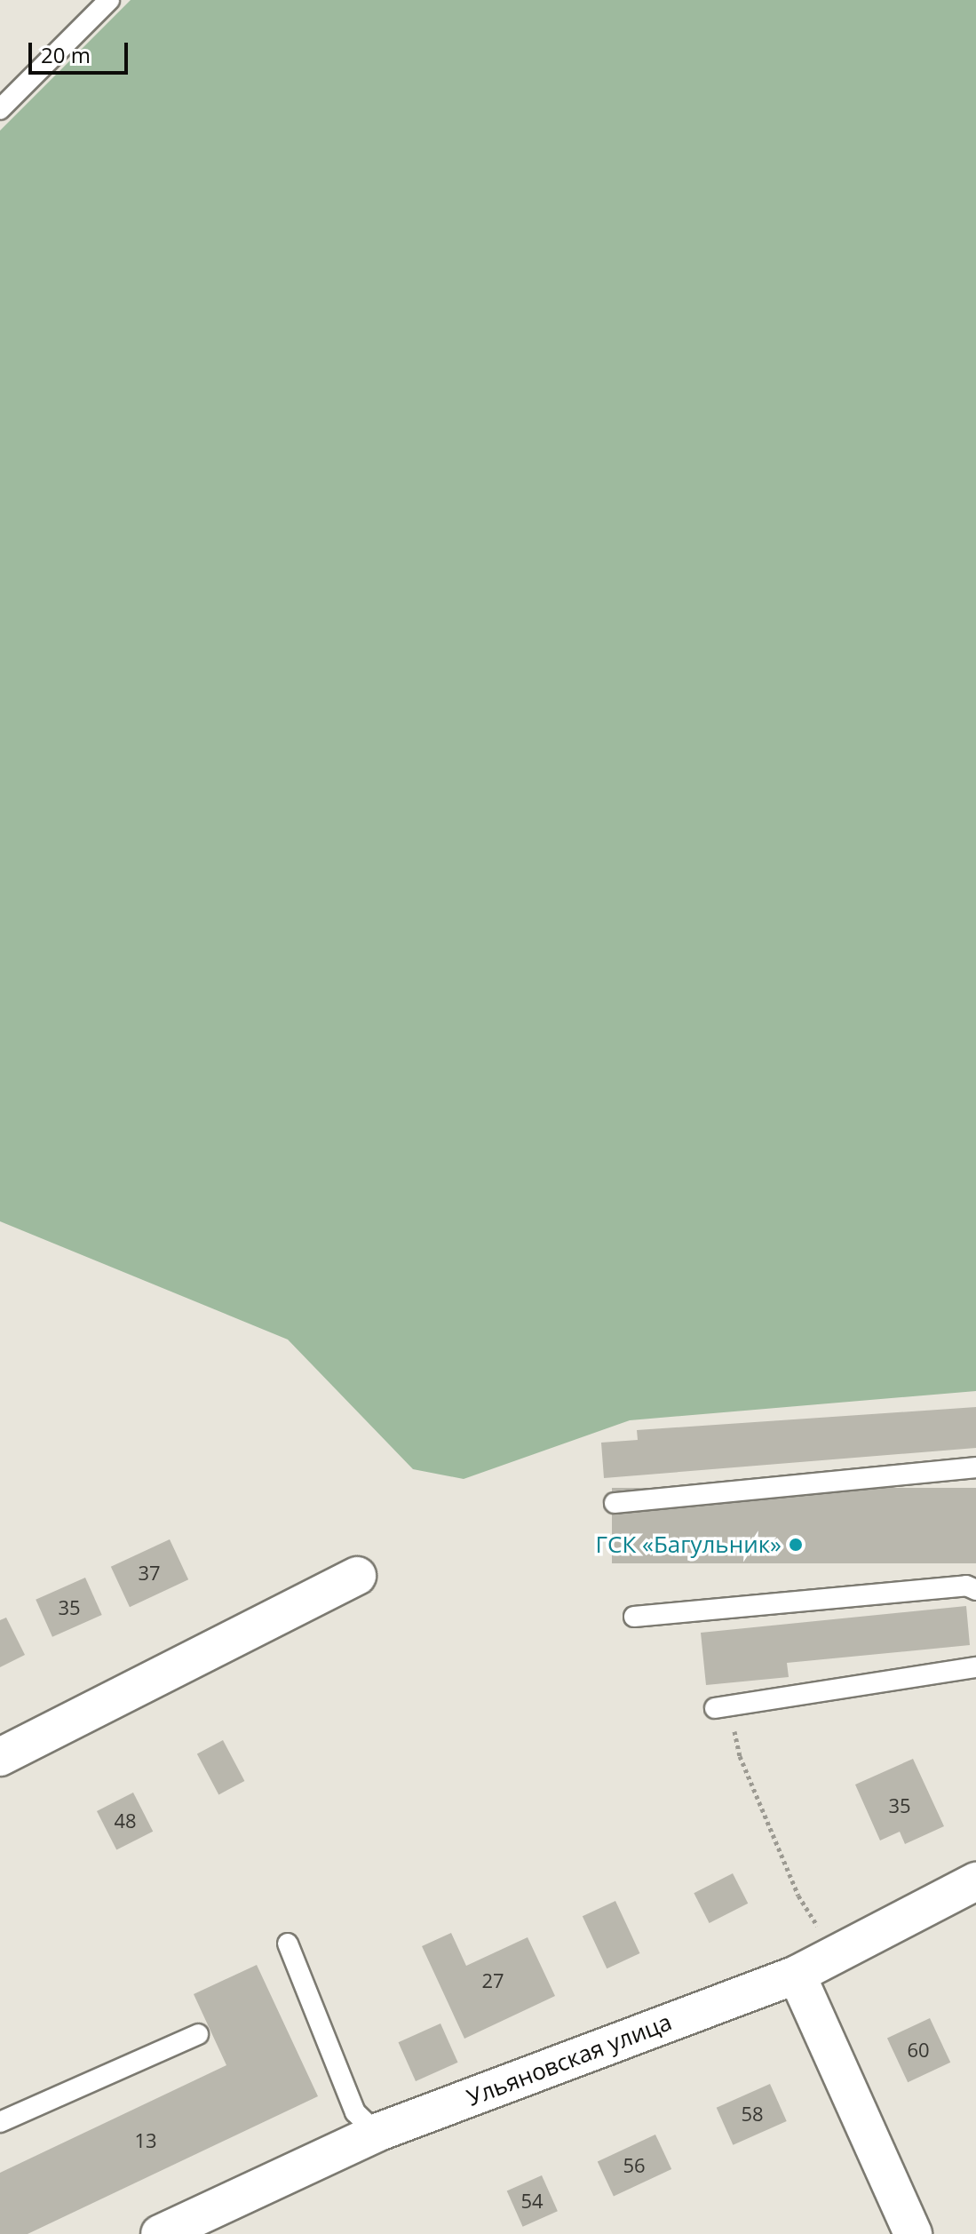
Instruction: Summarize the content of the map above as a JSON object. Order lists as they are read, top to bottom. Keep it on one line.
{"streets":{"street":["Ульяновская улица"]},"places":["ГСК «Багульник»"],"house_numbers":["37","35","35","48","27","60","58","13","56","54"],"scale_bar":"20 m"}
